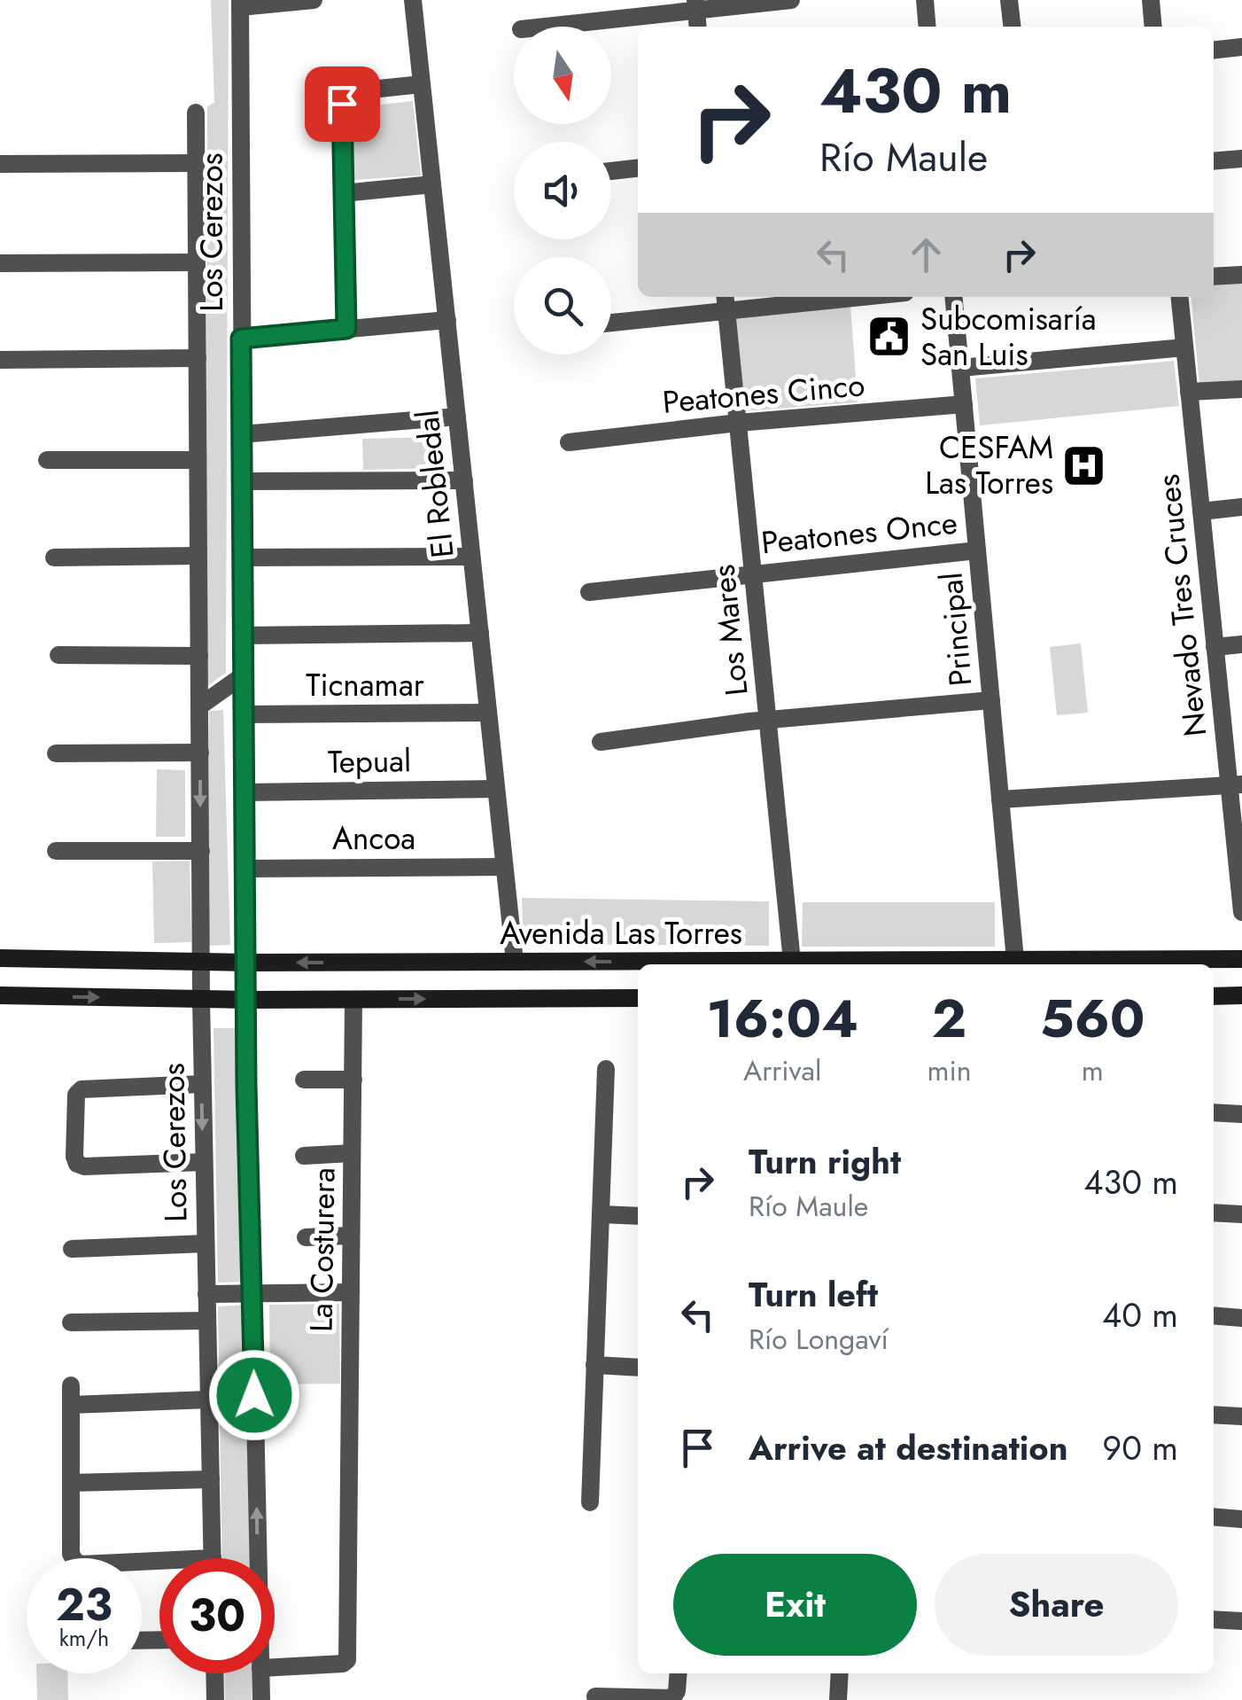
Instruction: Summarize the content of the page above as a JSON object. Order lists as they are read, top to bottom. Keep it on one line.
{"streets":{"main road":["Avenida Las Torres"],"street":["Los Cerezos","Peatones Cinco","El Robledal","Peatones Once","Nevado Tres Cruces","Principal","Los Mares","Ticnamar","Tepual","Ancoa","La Costurera"]},"crossings":[["Los Cerezos","Ticnamar"],["Los Cerezos","Tepual"],["Los Cerezos","Ancoa"],["Los Cerezos","Avenida Las Torres"],["Peatones Cinco","Principal"],["Peatones Cinco","Los Mares"],["El Robledal","Ticnamar"],["El Robledal","Tepual"],["El Robledal","Ancoa"],["El Robledal","Avenida Las Torres"],["Peatones Once","Principal"],["Peatones Once","Los Mares"],["Principal","Avenida Las Torres"],["Los Mares","Avenida Las Torres"],["Avenida Las Torres","La Costurera"]],"places":{"public building":["Subcomisaría San Luis"],"hospital":["CESFAM Las Torres"]},"north":"bottom","page":{"turn":["430 m","Río Maule"],"eta":["16:04","Arrival","2","min","560","m"],"list":[{"name":"Turn right","note":"Río Maule","value":"430 m"},{"name":"Turn left","note":"Río Longaví","value":"40 m"},{"name":"Arrive at destination","value":"90 m"}],"buttons":["Exit","Share"],"speed":"23 km/h","limit":"30"}}
